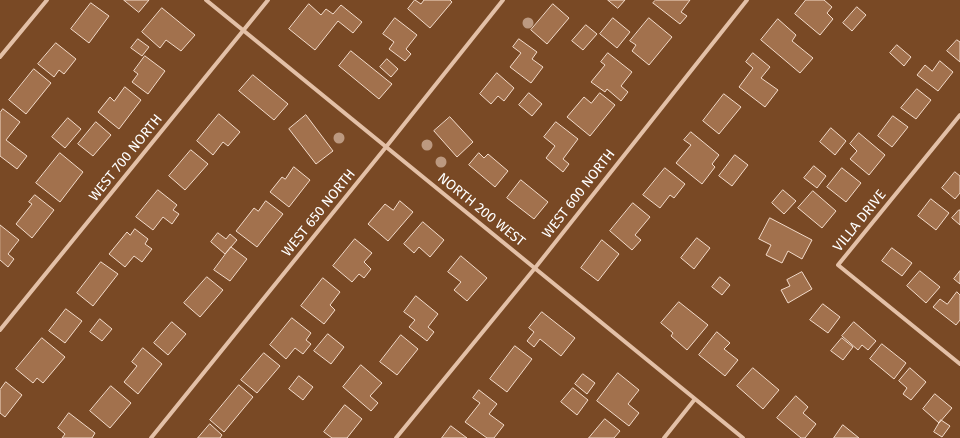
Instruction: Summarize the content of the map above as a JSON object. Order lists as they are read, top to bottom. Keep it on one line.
{"streets":{"street":["WEST 700 NORTH","WEST 600 NORTH","NORTH 200 WEST","WEST 650 NORTH","VILLA DRIVE"]},"crossings":[["WEST 700 NORTH","NORTH 200 WEST"],["WEST 600 NORTH","NORTH 200 WEST"],["NORTH 200 WEST","WEST 650 NORTH"]]}
